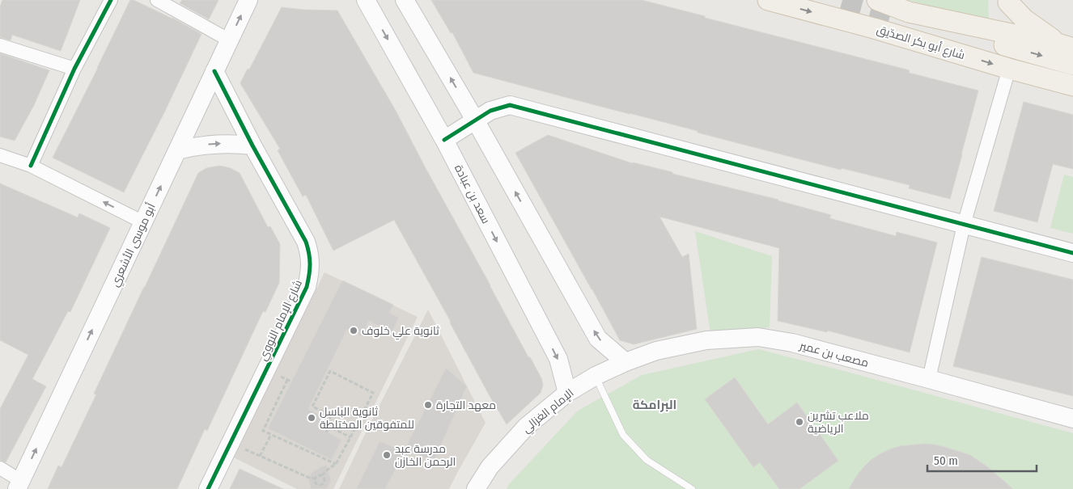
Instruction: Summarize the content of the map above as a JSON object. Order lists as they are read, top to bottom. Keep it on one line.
{"streets":{"main road":["شارع أبو بكر الصدّيق","سعد بن عبادة","أبو موسى الأشعري","شارع الإمام النووي","مصعب بن عمير","الإمام الغزالي"]},"crossings":[["سعد بن عبادة","الإمام الغزالي"],["أبو موسى الأشعري","شارع الإمام النووي"],["مصعب بن عمير","الإمام الغزالي"]],"one_way":["أبو موسى الأشعري"],"districts":["البرامكة"],"places":["ثانوية علي خلوف","معهد التجارة","ثانوية الباسل للمتفوقين المختلطة","ملاعب تشرين الرياضية","مدرسة عبد الرحمن الخازن"],"scale_bar":"50 m"}
